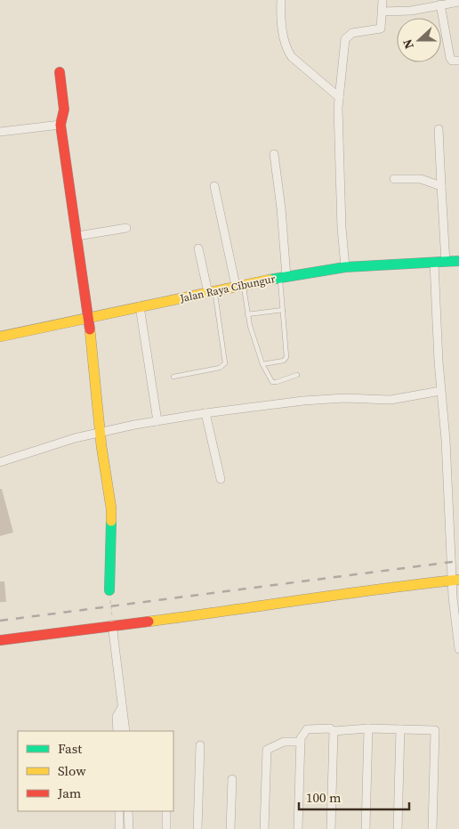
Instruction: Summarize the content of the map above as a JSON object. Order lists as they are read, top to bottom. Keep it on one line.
{"streets":{"main road":["Jalan Raya Cibungur"]},"legend":["Fast","Slow","Jam"],"scale_bar":"100 m","north":"left"}
